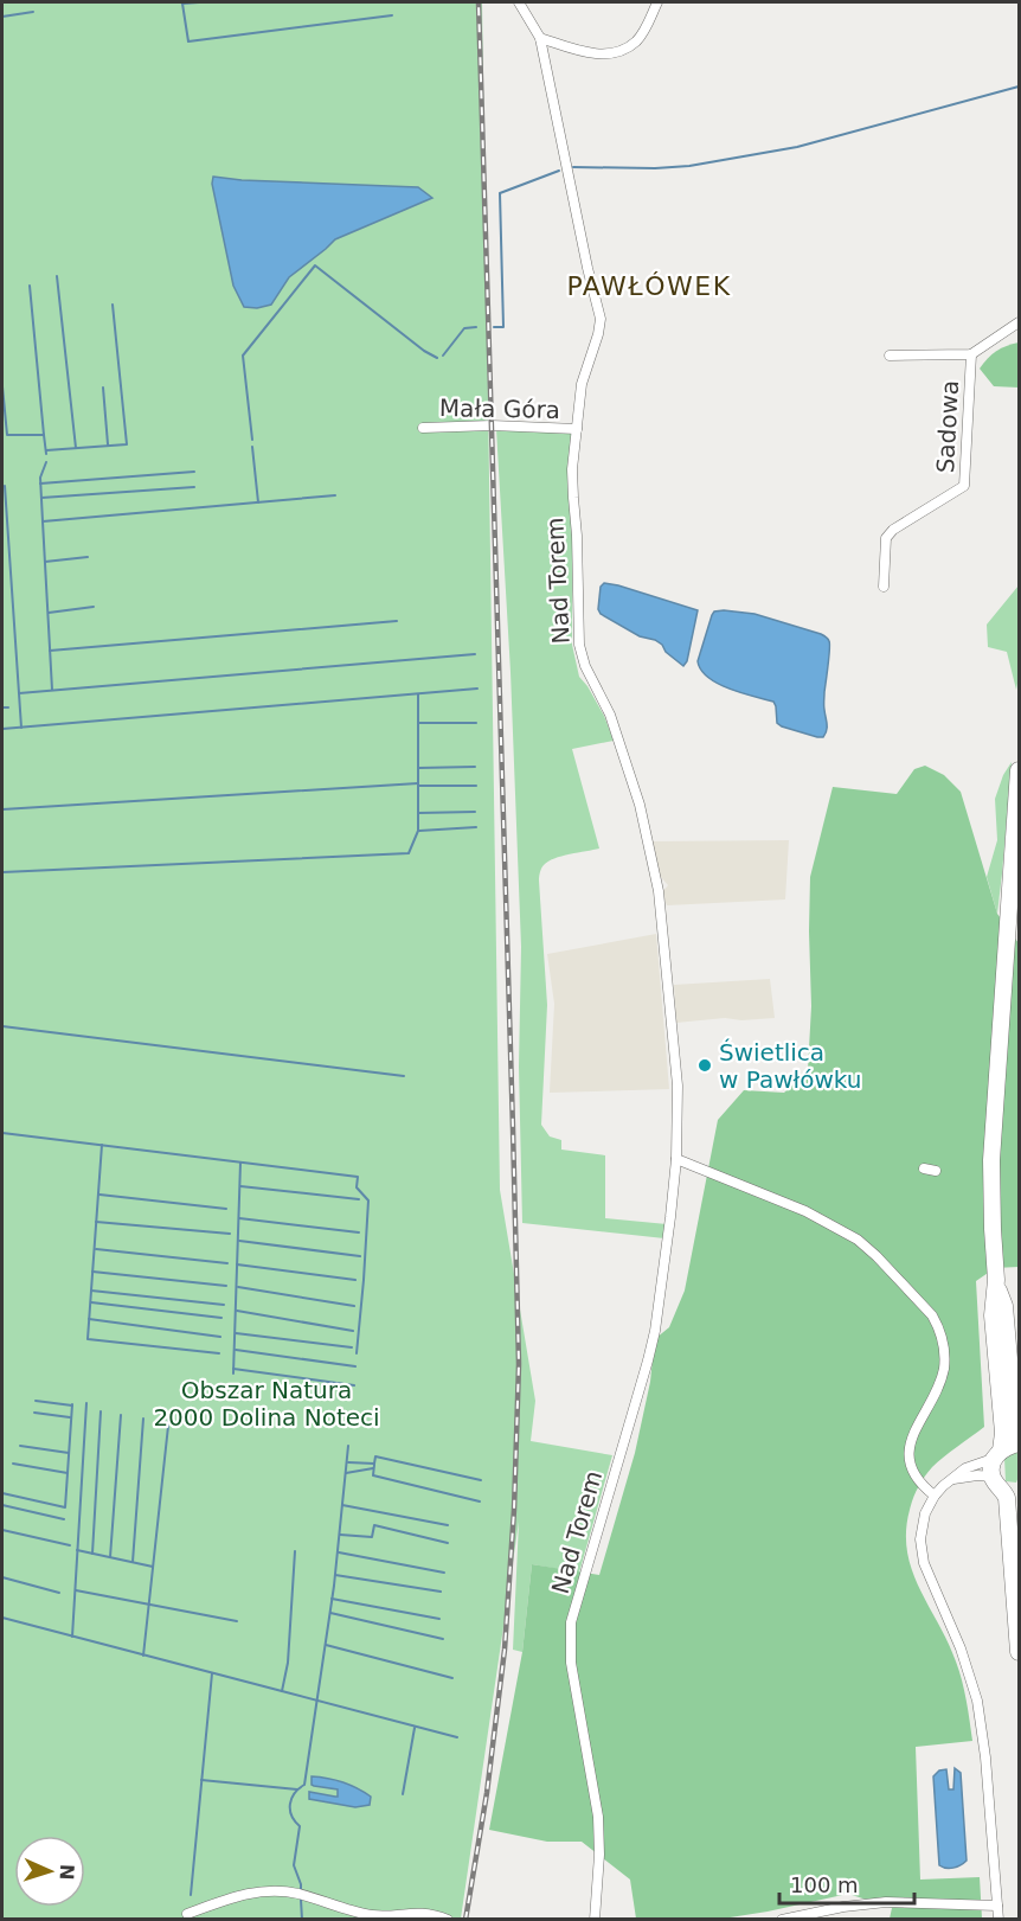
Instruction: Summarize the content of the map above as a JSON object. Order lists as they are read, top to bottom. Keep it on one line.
{"streets":{"street":["Mała Góra","Sadowa","Nad Torem"]},"crossings":[["Mała Góra","Nad Torem"]],"districts":["PAWŁÓWEK"],"parks":["Obszar Natura 2000 Dolina Noteci"],"places":["Świetlica w Pawłówku"],"scale_bar":"100 m","north":"right"}
